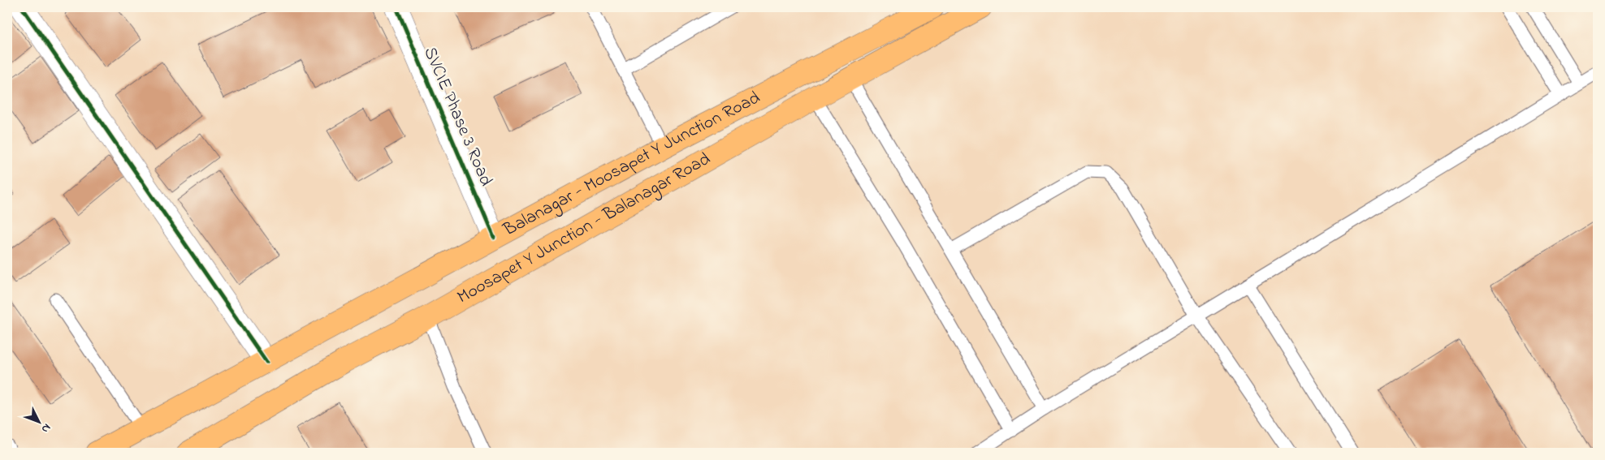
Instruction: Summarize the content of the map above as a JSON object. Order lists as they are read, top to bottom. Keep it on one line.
{"streets":{"main road":["Balanagar - Moosapet Y Junction Road","Moosapet Y Junction - Balanagar Road"],"street":["SVCIE Phase 3 Road"]},"crossings":[["SVCIE Phase 3 Road","Balanagar - Moosapet Y Junction Road"]],"north":"bottom right"}
